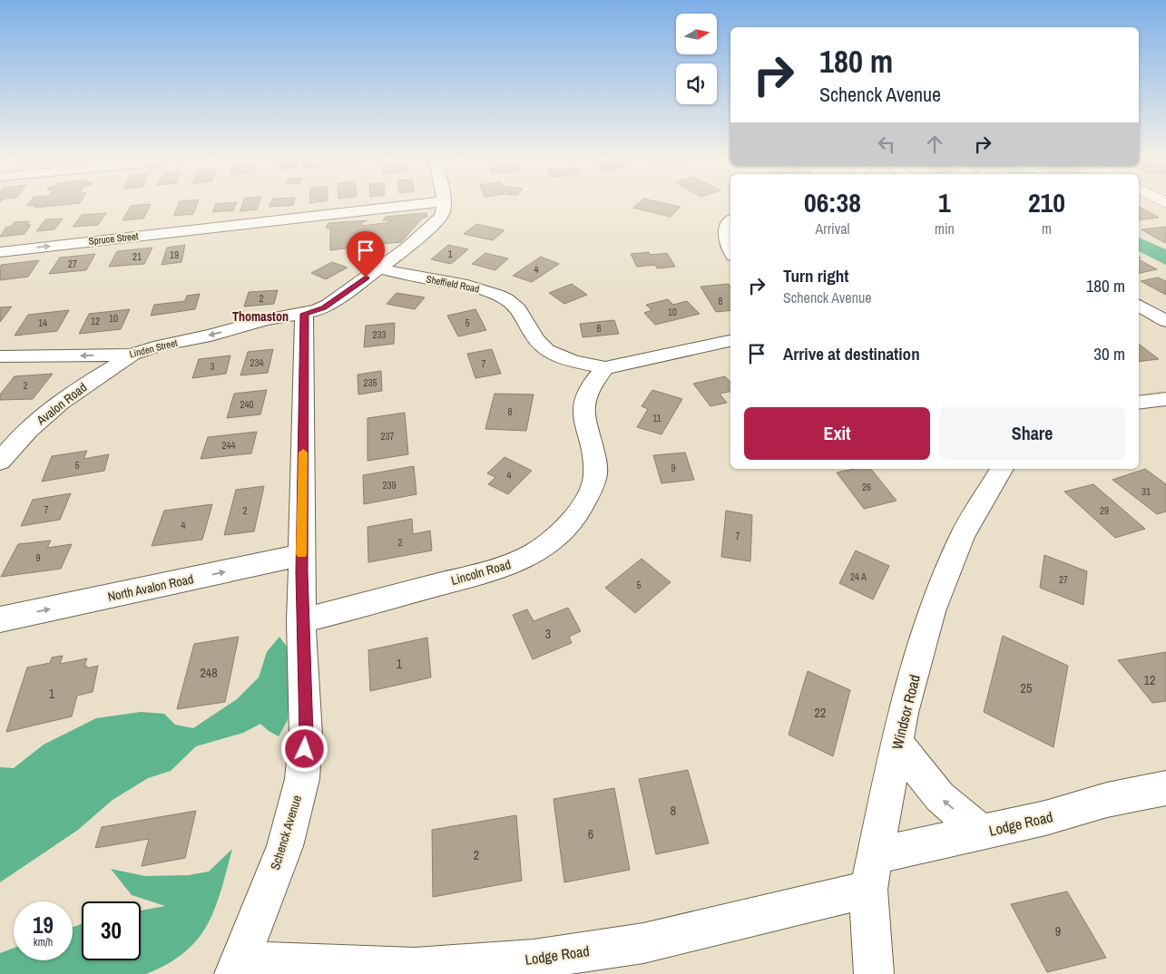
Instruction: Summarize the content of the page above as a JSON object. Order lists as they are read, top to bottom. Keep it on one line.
{"streets":{"street":["Spruce Street","Sheffield Road","Linden Street","Avalon Road","Lincoln Road","North Avalon Road","Windsor Road","Lodge Road","Schenck Avenue"]},"crossings":[["Sheffield Road","Lincoln Road"],["Linden Street","Avalon Road"],["Linden Street","Schenck Avenue"],["Lincoln Road","Schenck Avenue"],["North Avalon Road","Schenck Avenue"],["Windsor Road","Lodge Road"],["Lodge Road","Schenck Avenue"]],"one_way":["Spruce Street","Linden Street","North Avalon Road"],"districts":["Thomaston"],"house_numbers":["1","19","21","27","4","2","8","10","10","12","14","5","8","233","234","7","3","235","2","240","8","11","237","244","5","9","4","239","26","31","7","2","29","4","7","2","9","24 A","27","5","3","1","248","12","25","1","22","8","6","2","9"],"north":"right","page":{"turn":["180 m","Schenck Avenue"],"eta":["06:38","Arrival","1","min","210","m"],"list":[{"name":"Turn right","note":"Schenck Avenue","value":"180 m"},{"name":"Arrive at destination","value":"30 m"}],"buttons":["Exit","Share"],"speed":"19 km/h","limit":"30"}}
